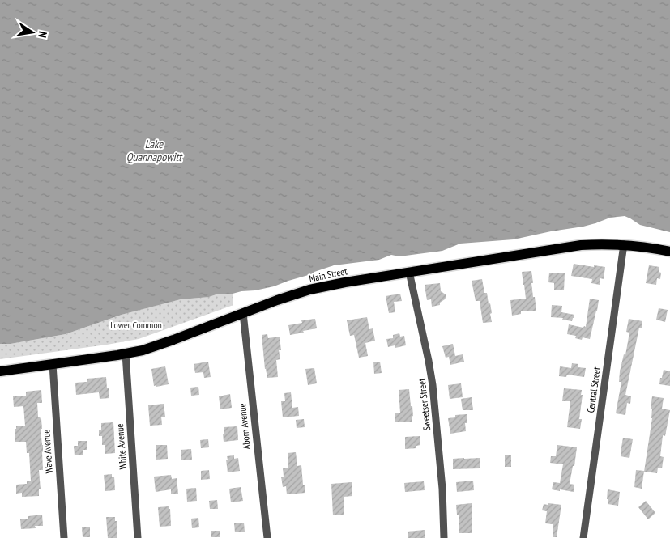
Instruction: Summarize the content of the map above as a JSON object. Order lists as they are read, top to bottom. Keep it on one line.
{"streets":{"main road":["Main Street"],"street":["Central Street","Sweetser Street","Aborn Avenue","White Avenue","Wave Avenue"]},"crossings":[["Main Street","Central Street"],["Main Street","Sweetser Street"],["Main Street","Aborn Avenue"],["Main Street","White Avenue"],["Main Street","Wave Avenue"]],"water":["Lake Quannapowitt"],"parks":["Lower Common"],"north":"right"}
